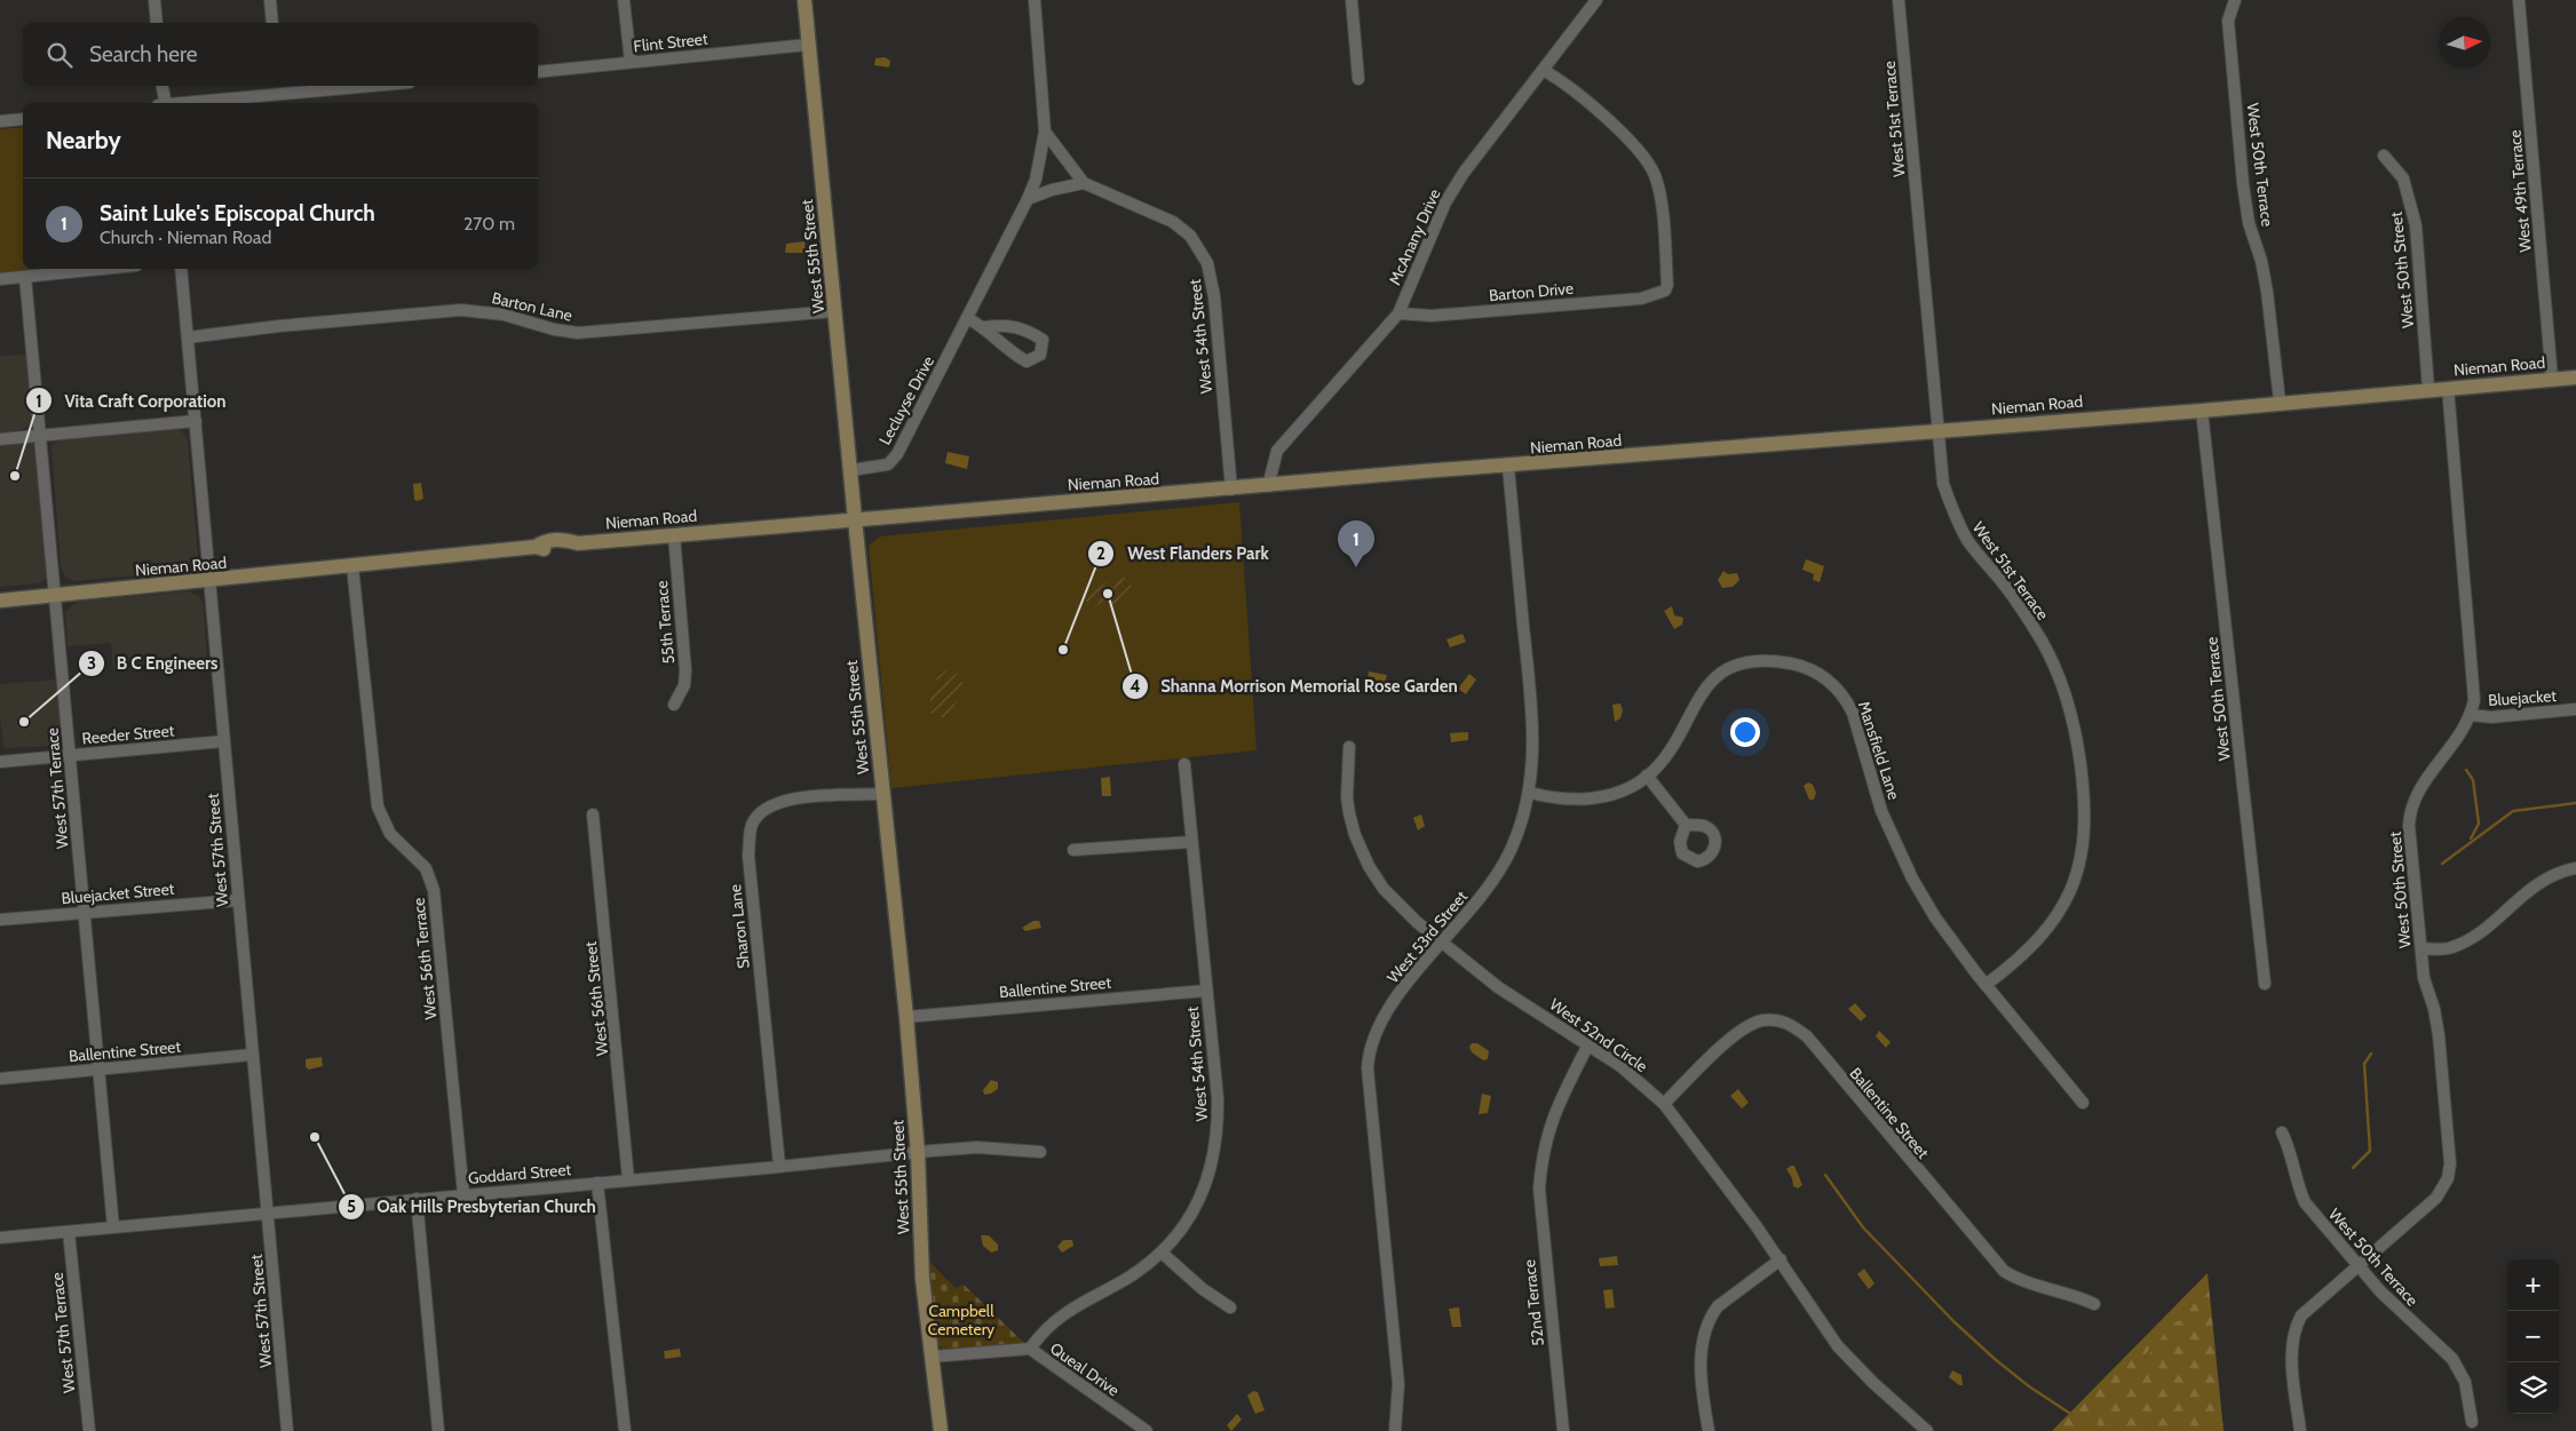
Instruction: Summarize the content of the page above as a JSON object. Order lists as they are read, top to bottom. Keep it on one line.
{"streets":{"main road":["West 55th Street","Nieman Road"],"street":["Flint Street","West 51st Terrace","West 50th Terrace","West 49th Terrace","McAnany Drive","West 50th Street","Barton Drive","Barton Lane","West 54th Street","Lecluyse Drive","55th Terrace","Bluejacket","Reeder Street","Mansfield Lane","West 57th Terrace","West 57th Street","Bluejacket Street","Sharon Lane","West 53rd Street","West 56th Terrace","Ballentine Street","West 56th Street","West 52nd Circle","Goddard Street","52nd Terrace","Queal Drive"]},"crossings":[["Flint Street","West 55th Street"],["West 51st Terrace","Nieman Road"],["West 51st Terrace","Mansfield Lane"],["West 50th Terrace","West 50th Street"],["West 50th Terrace","Nieman Road"],["West 49th Terrace","Nieman Road"],["McAnany Drive","Barton Drive"],["McAnany Drive","Nieman Road"],["West 55th Street","Barton Lane"],["West 55th Street","Nieman Road"],["West 55th Street","Lecluyse Drive"],["West 55th Street","Sharon Lane"],["West 55th Street","Ballentine Street"],["West 55th Street","Goddard Street"],["West 55th Street","Queal Drive"],["West 50th Street","Nieman Road"],["West 50th Street","Bluejacket"],["Barton Lane","West 57th Street"],["West 54th Street","Nieman Road"],["West 54th Street","Lecluyse Drive"],["West 54th Street","Ballentine Street"],["West 54th Street","Queal Drive"],["Nieman Road","55th Terrace"],["Nieman Road","West 57th Terrace"],["Nieman Road","West 57th Street"],["Nieman Road","West 53rd Street"],["Nieman Road","West 56th Terrace"],["Reeder Street","West 57th Terrace"],["Reeder Street","West 57th Street"],["Mansfield Lane","West 53rd Street"],["West 57th Terrace","Bluejacket Street"],["West 57th Terrace","Ballentine Street"],["West 57th Terrace","Goddard Street"],["West 57th Street","Bluejacket Street"],["West 57th Street","Ballentine Street"],["West 57th Street","Goddard Street"],["Sharon Lane","Goddard Street"],["West 53rd Street","West 52nd Circle"],["West 56th Terrace","Goddard Street"],["Ballentine Street","West 52nd Circle"],["West 56th Street","Goddard Street"],["West 52nd Circle","52nd Terrace"]],"parks":["Campbell Cemetery"],"places":["Vita Craft Corporation","Shanna Morrison Memorial Rose Garden","West Flanders Park","B C Engineers","Oak Hills Presbyterian Church"],"north":"right","page":{"search":"Search here","heading":"Nearby","list":[{"mark":"1","name":"Saint Luke's Episcopal Church","note":"Church · Nieman Road","value":"270 m"}],"pins":"1","map_buttons":["+","−"]}}
